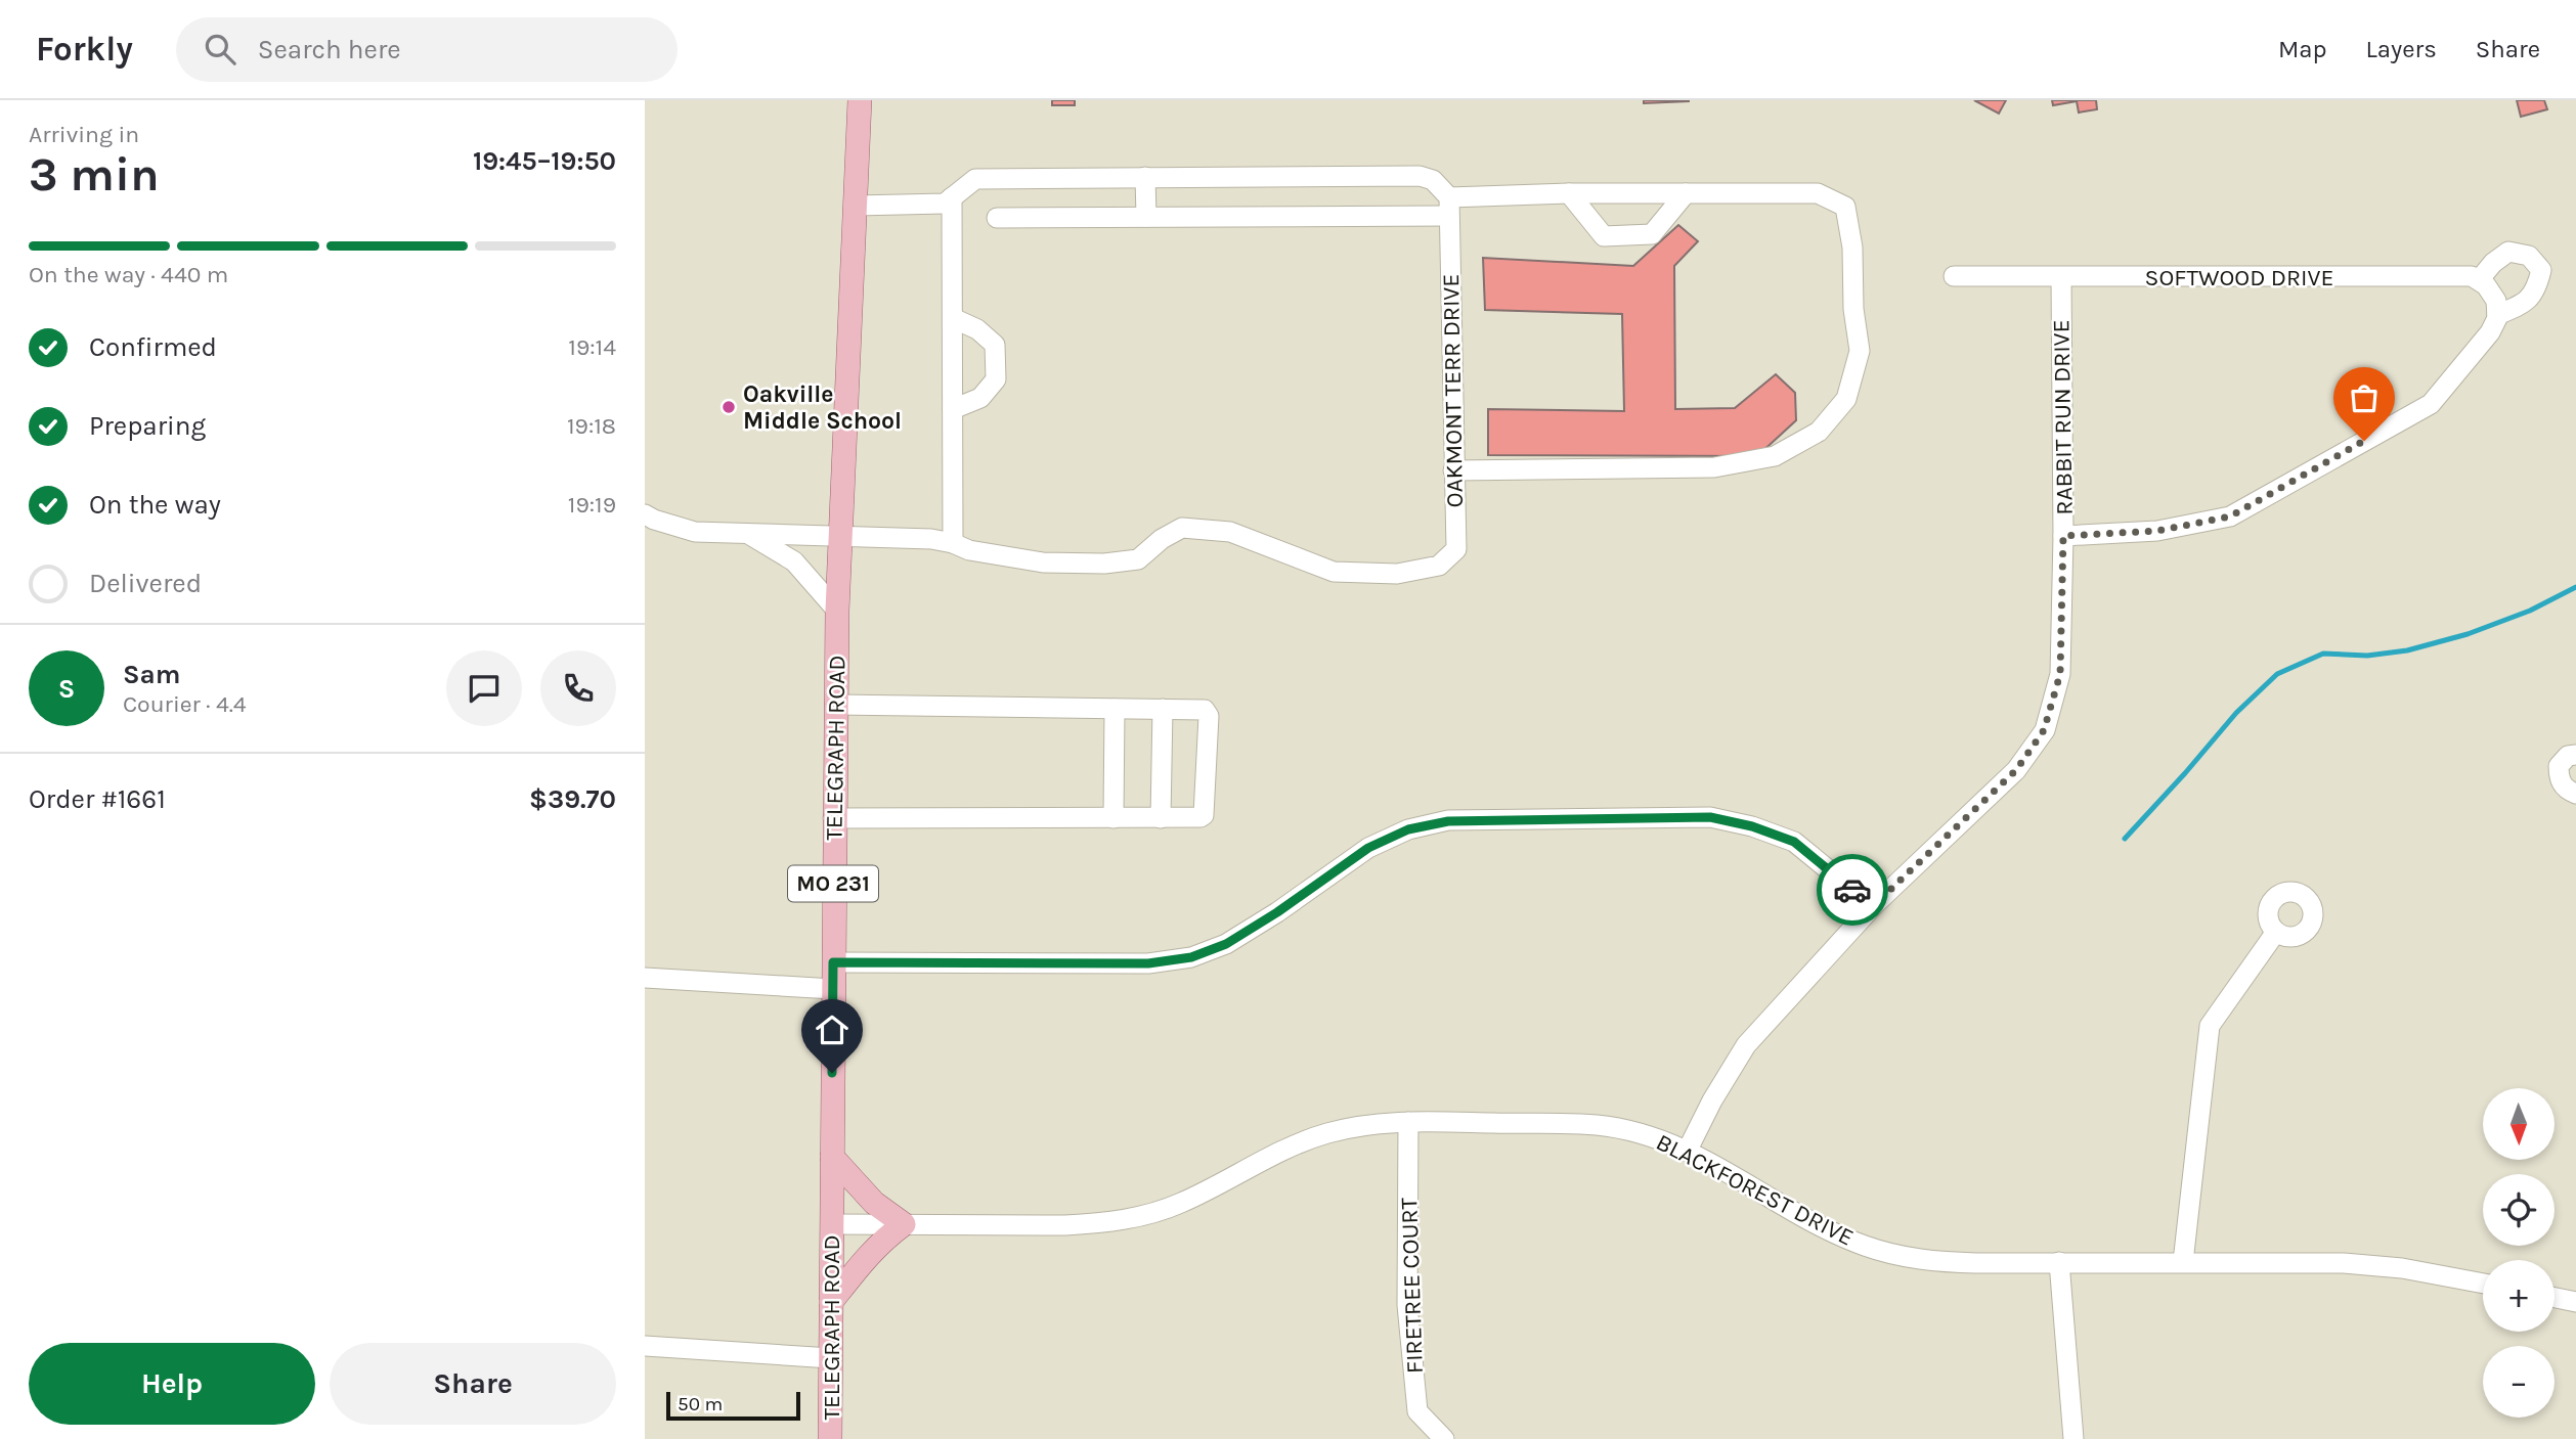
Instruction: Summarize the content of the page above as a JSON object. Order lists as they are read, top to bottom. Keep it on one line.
{"streets":{"main road":["TELEGRAPH ROAD","MO 231"],"street":["SOFTWOOD DRIVE","OAKMONT TERR DRIVE","RABBIT RUN DRIVE","BLACKFOREST DRIVE","FIRETREE COURT"]},"crossings":[["SOFTWOOD DRIVE","RABBIT RUN DRIVE"],["OAKMONT TERR DRIVE","TELEGRAPH ROAD"],["RABBIT RUN DRIVE","BLACKFOREST DRIVE"],["TELEGRAPH ROAD","BLACKFOREST DRIVE"],["BLACKFOREST DRIVE","FIRETREE COURT"]],"places":["Oakville Middle School"],"scale_bar":"50 m","north":"bottom","page":{"header":"Forkly","search":"Search here","nav":["Map","Layers","Share"],"heading":["3 min","Arriving in","19:45–19:50"],"panel":["Sam","Courier · 4.4","Order #1661","$39.70"],"bar":"On the way · 440 m","list":[["Confirmed","19:14"],["Preparing","19:18"],["On the way","19:19"],"Delivered"],"round":"S","map_buttons":["+","−"],"buttons":["Help","Share"],"scale":"50 m"}}
